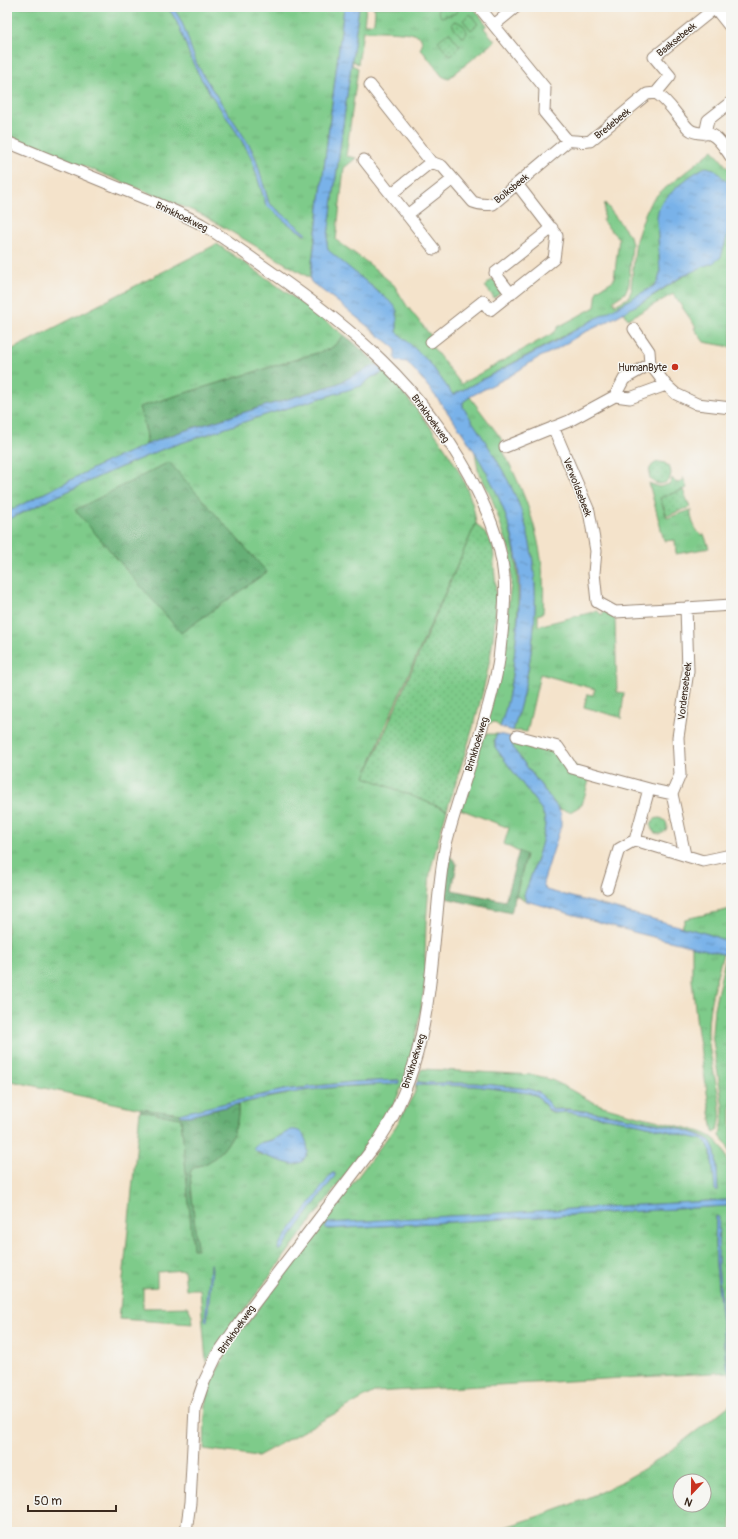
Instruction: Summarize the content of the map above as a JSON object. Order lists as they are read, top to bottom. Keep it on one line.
{"streets":{"street":["Baaksebeek","Bredebeek","Bolksbeek","Brinkhoekweg","Verwoldsebeek","Vordensebeek"]},"crossings":[["Baaksebeek","Bredebeek"],["Bredebeek","Bolksbeek"],["Verwoldsebeek","Vordensebeek"]],"places":["HumanByte"],"scale_bar":"50 m","north":"bottom"}
